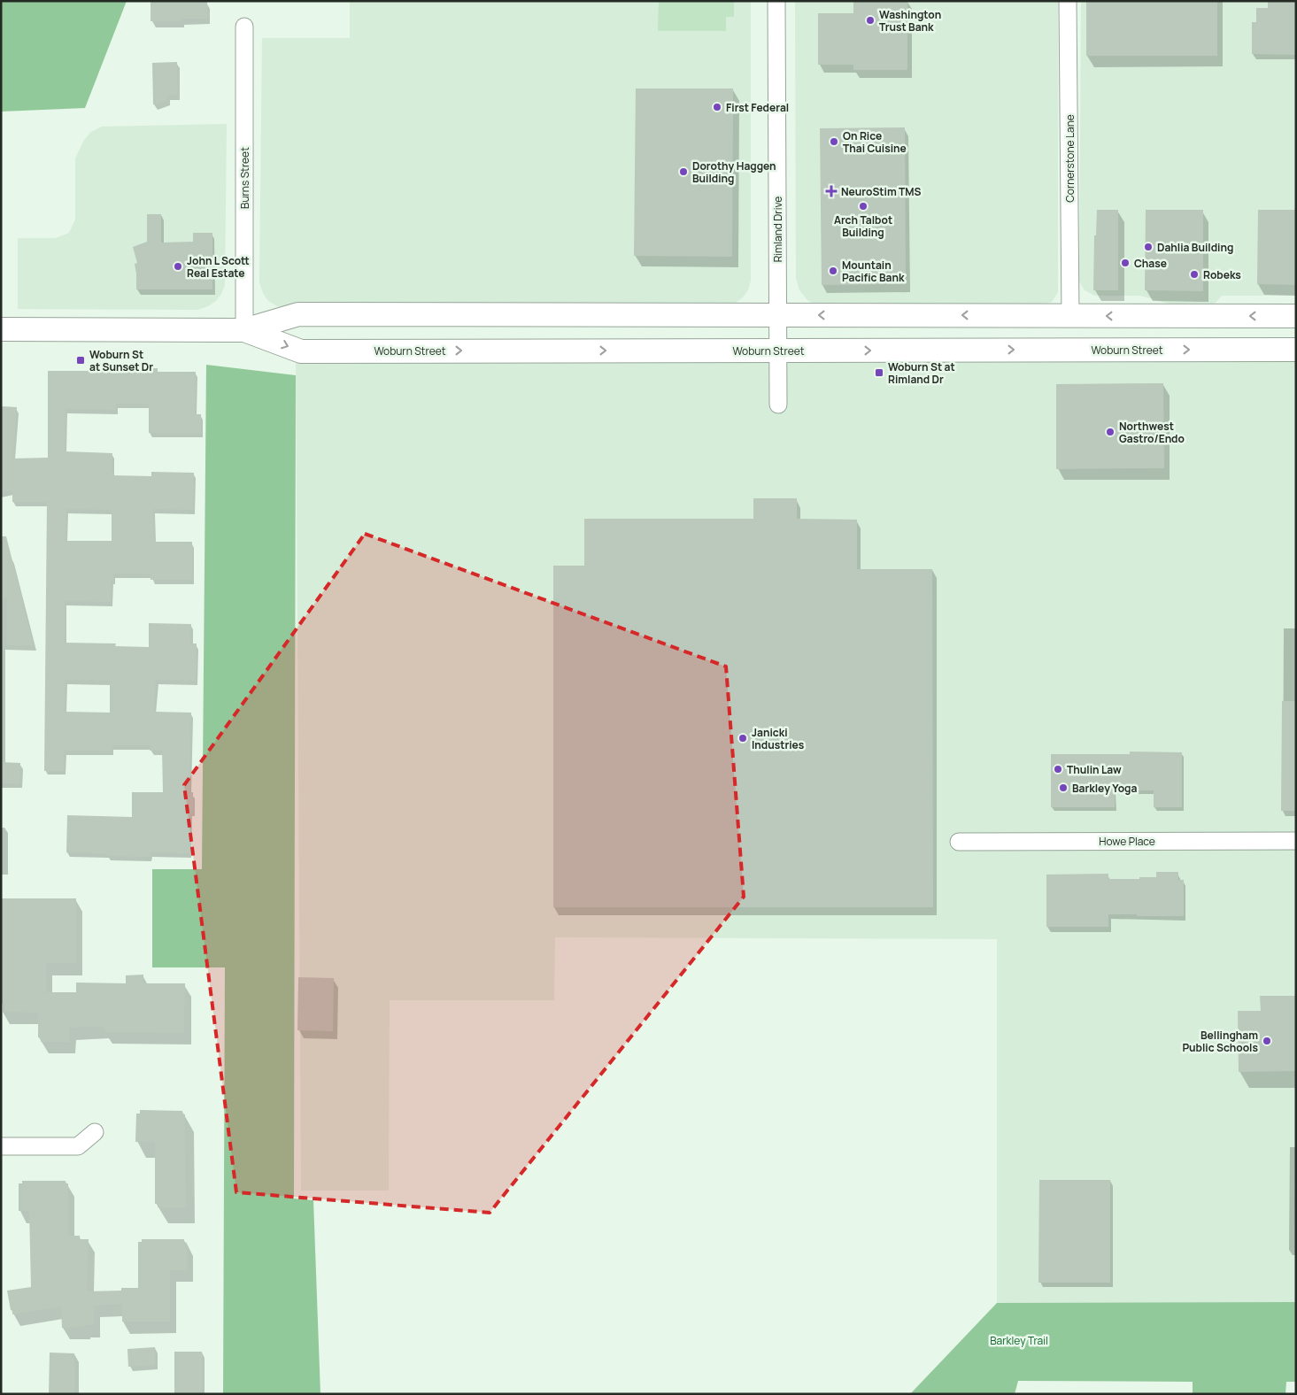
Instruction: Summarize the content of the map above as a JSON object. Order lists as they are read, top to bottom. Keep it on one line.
{"streets":{"main road":["Woburn Street"],"street":["Cornerstone Lane","Burns Street","Rimland Drive","Howe Place"]},"crossings":[["Cornerstone Lane","Woburn Street"],["Burns Street","Woburn Street"],["Rimland Drive","Woburn Street"]],"parks":["Barkley Trail"],"places":{"other":["Washington Trust Bank","First Federal","On Rice Thai Cuisine","Dorothy Haggen Building","Arch Talbot Building","Dahlia Building","Chase","John L Scott Real Estate","Mountain Pacific Bank","Robeks","Northwest Gastro/Endo","Janicki Industries","Thulin Law","Barkley Yoga","Bellingham Public Schools"],"health":["NeuroStim TMS"],"transit":["Woburn St at Sunset Dr","Woburn St at Rimland Dr"]}}
